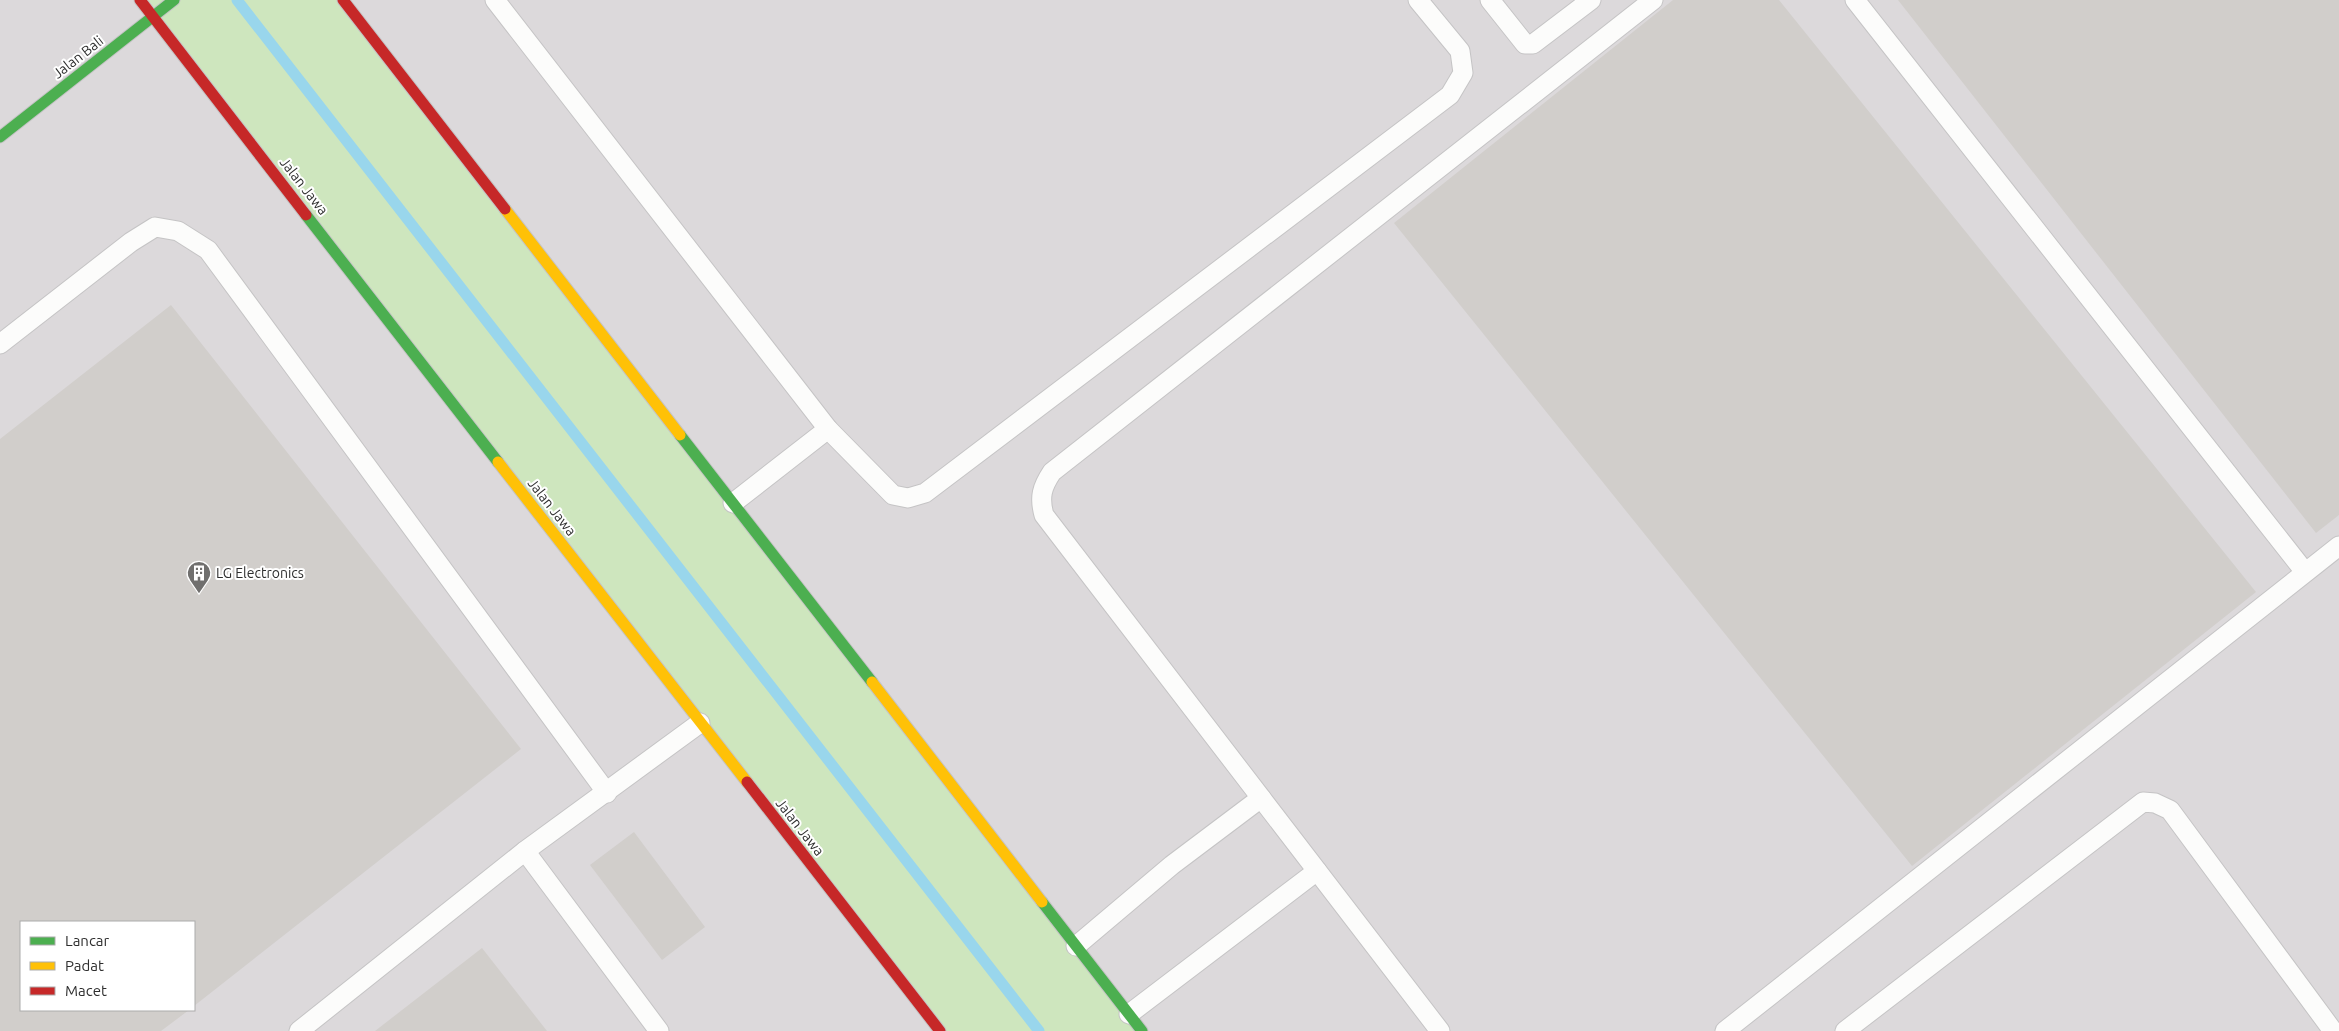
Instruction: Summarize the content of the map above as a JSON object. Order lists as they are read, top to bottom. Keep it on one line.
{"streets":{"street":["Jalan Bali","Jalan Jawa"]},"crossings":[["Jalan Bali","Jalan Jawa"]],"places":{"building":["LG Electronics"]},"legend":["Lancar","Padat","Macet"]}
